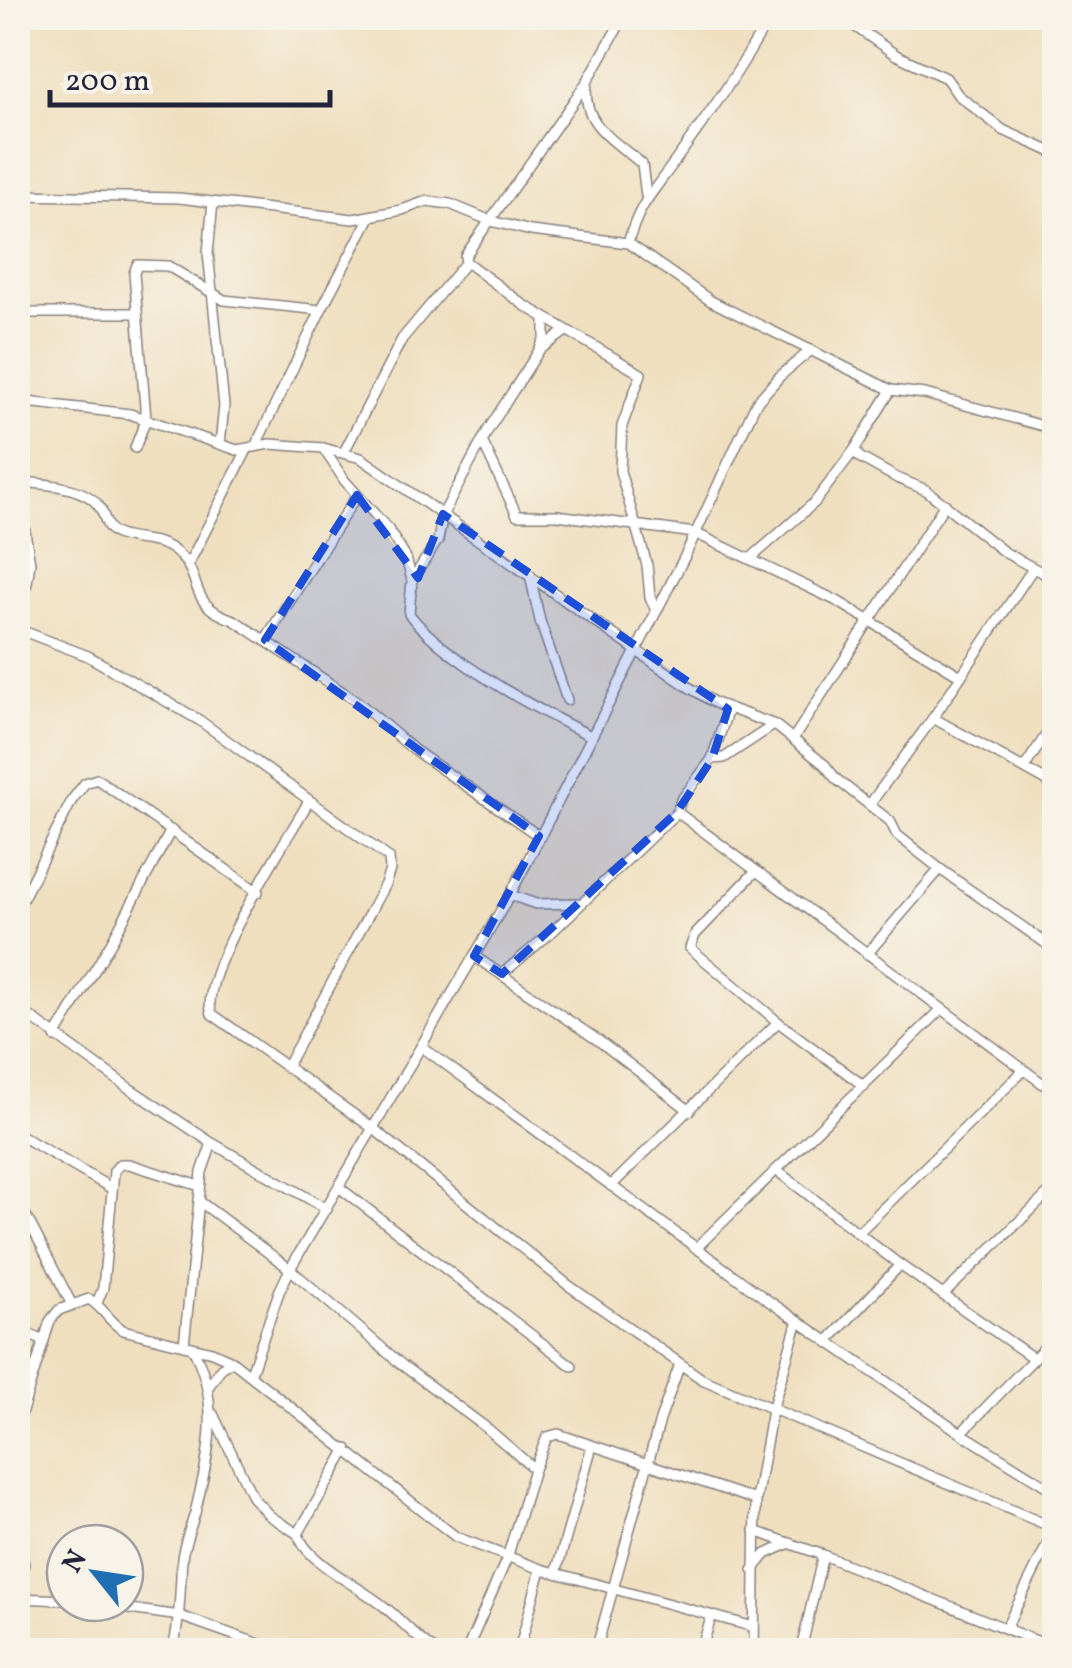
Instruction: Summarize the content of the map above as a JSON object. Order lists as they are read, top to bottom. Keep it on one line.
{"scale_bar":"200 m","north":"top left"}
